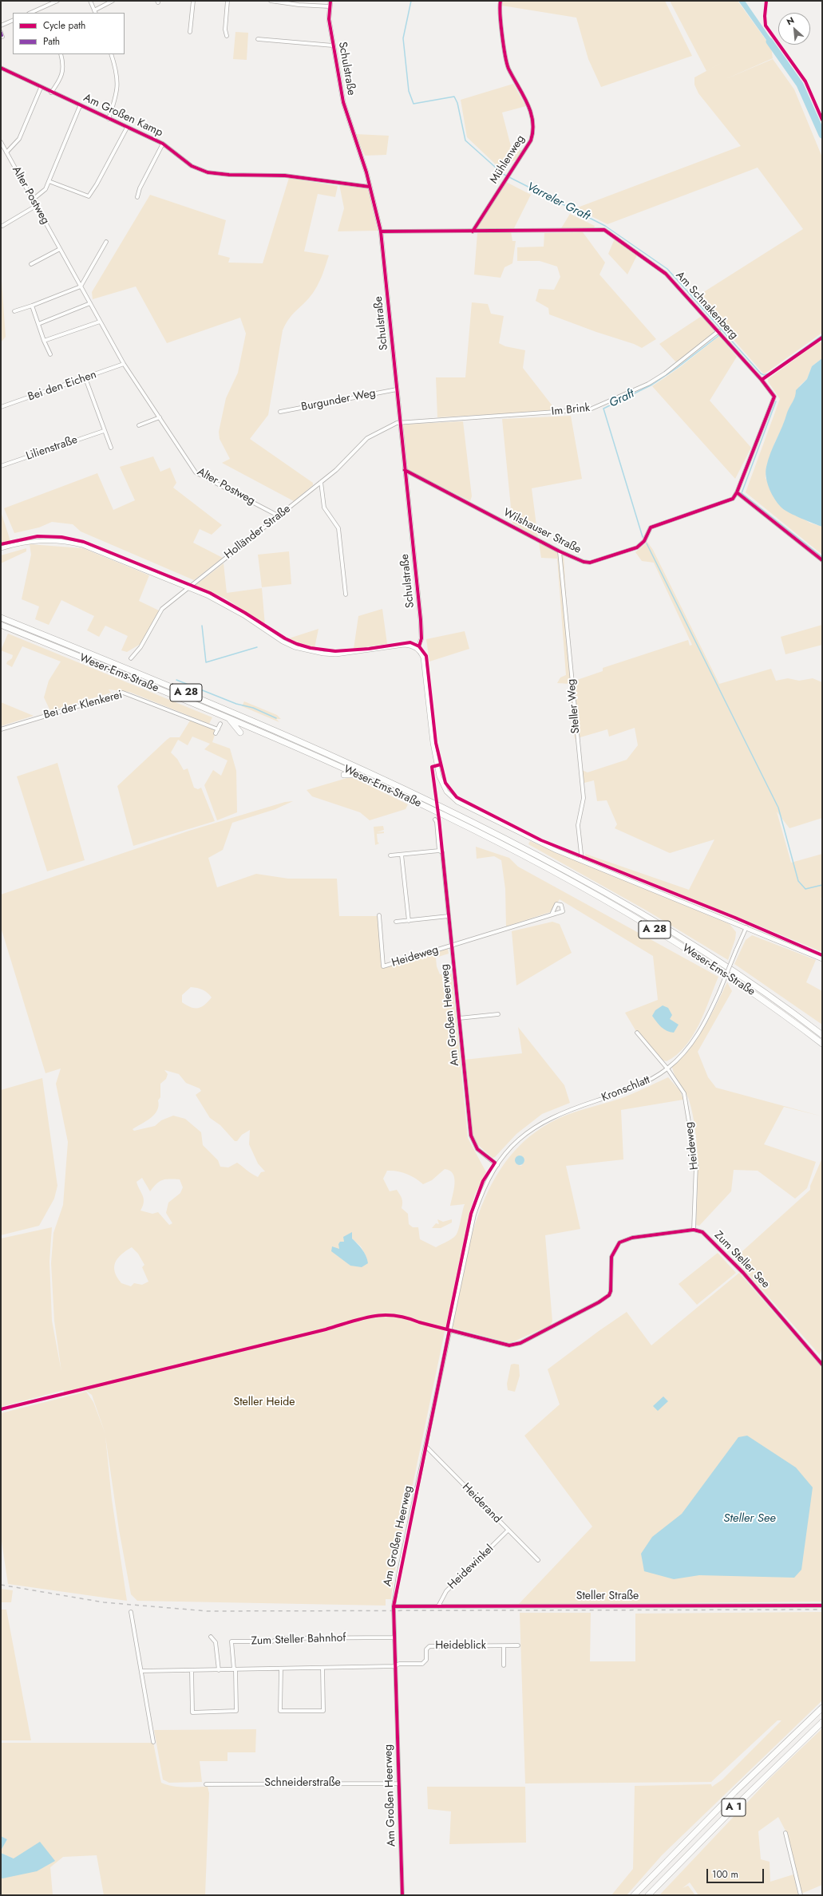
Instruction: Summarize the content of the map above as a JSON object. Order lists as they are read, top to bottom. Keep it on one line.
{"streets":{"highway":["Weser-Ems-Straße","A 28","A 1"],"street":["Schulstraße","Am Großen Kamp","Mühlenweg","Alter Postweg","Am Schnakenberg","Bei den Eichen","Burgunder Weg","Im Brink","Lilienstraße","Wilshauser Straße","Holländer Straße","Bei der Klenkerei","Steller Weg","Heideweg","Am Großen Heerweg","Kronschlatt","Zum Steller See","Heiderand","Heidewinkel","Steller Straße","Zum Steller Bahnhof","Heideblick","Schneiderstraße"]},"crossings":[["Schulstraße","Am Großen Kamp"],["Schulstraße","Am Schnakenberg"],["Schulstraße","Burgunder Weg"],["Schulstraße","Im Brink"],["Schulstraße","Wilshauser Straße"],["Schulstraße","Holländer Straße"],["Mühlenweg","Am Schnakenberg"],["Alter Postweg","Bei den Eichen"],["Alter Postweg","Holländer Straße"],["Am Schnakenberg","Im Brink"],["Am Schnakenberg","Wilshauser Straße"],["Im Brink","Holländer Straße"],["Wilshauser Straße","Steller Weg"],["Heideweg","Am Großen Heerweg"],["Heideweg","Kronschlatt"],["Heideweg","Zum Steller See"],["Am Großen Heerweg","Kronschlatt"],["Am Großen Heerweg","Heiderand"],["Am Großen Heerweg","Steller Straße"],["Am Großen Heerweg","Zum Steller Bahnhof"],["Am Großen Heerweg","Heideblick"],["Am Großen Heerweg","Schneiderstraße"],["Heiderand","Heidewinkel"],["Heidewinkel","Steller Straße"]],"water":["Varreler Graft","Graft","Steller See"],"parks":["Steller Heide"],"legend":["Cycle path","Path"],"scale_bar":"100 m","north":"top left"}
